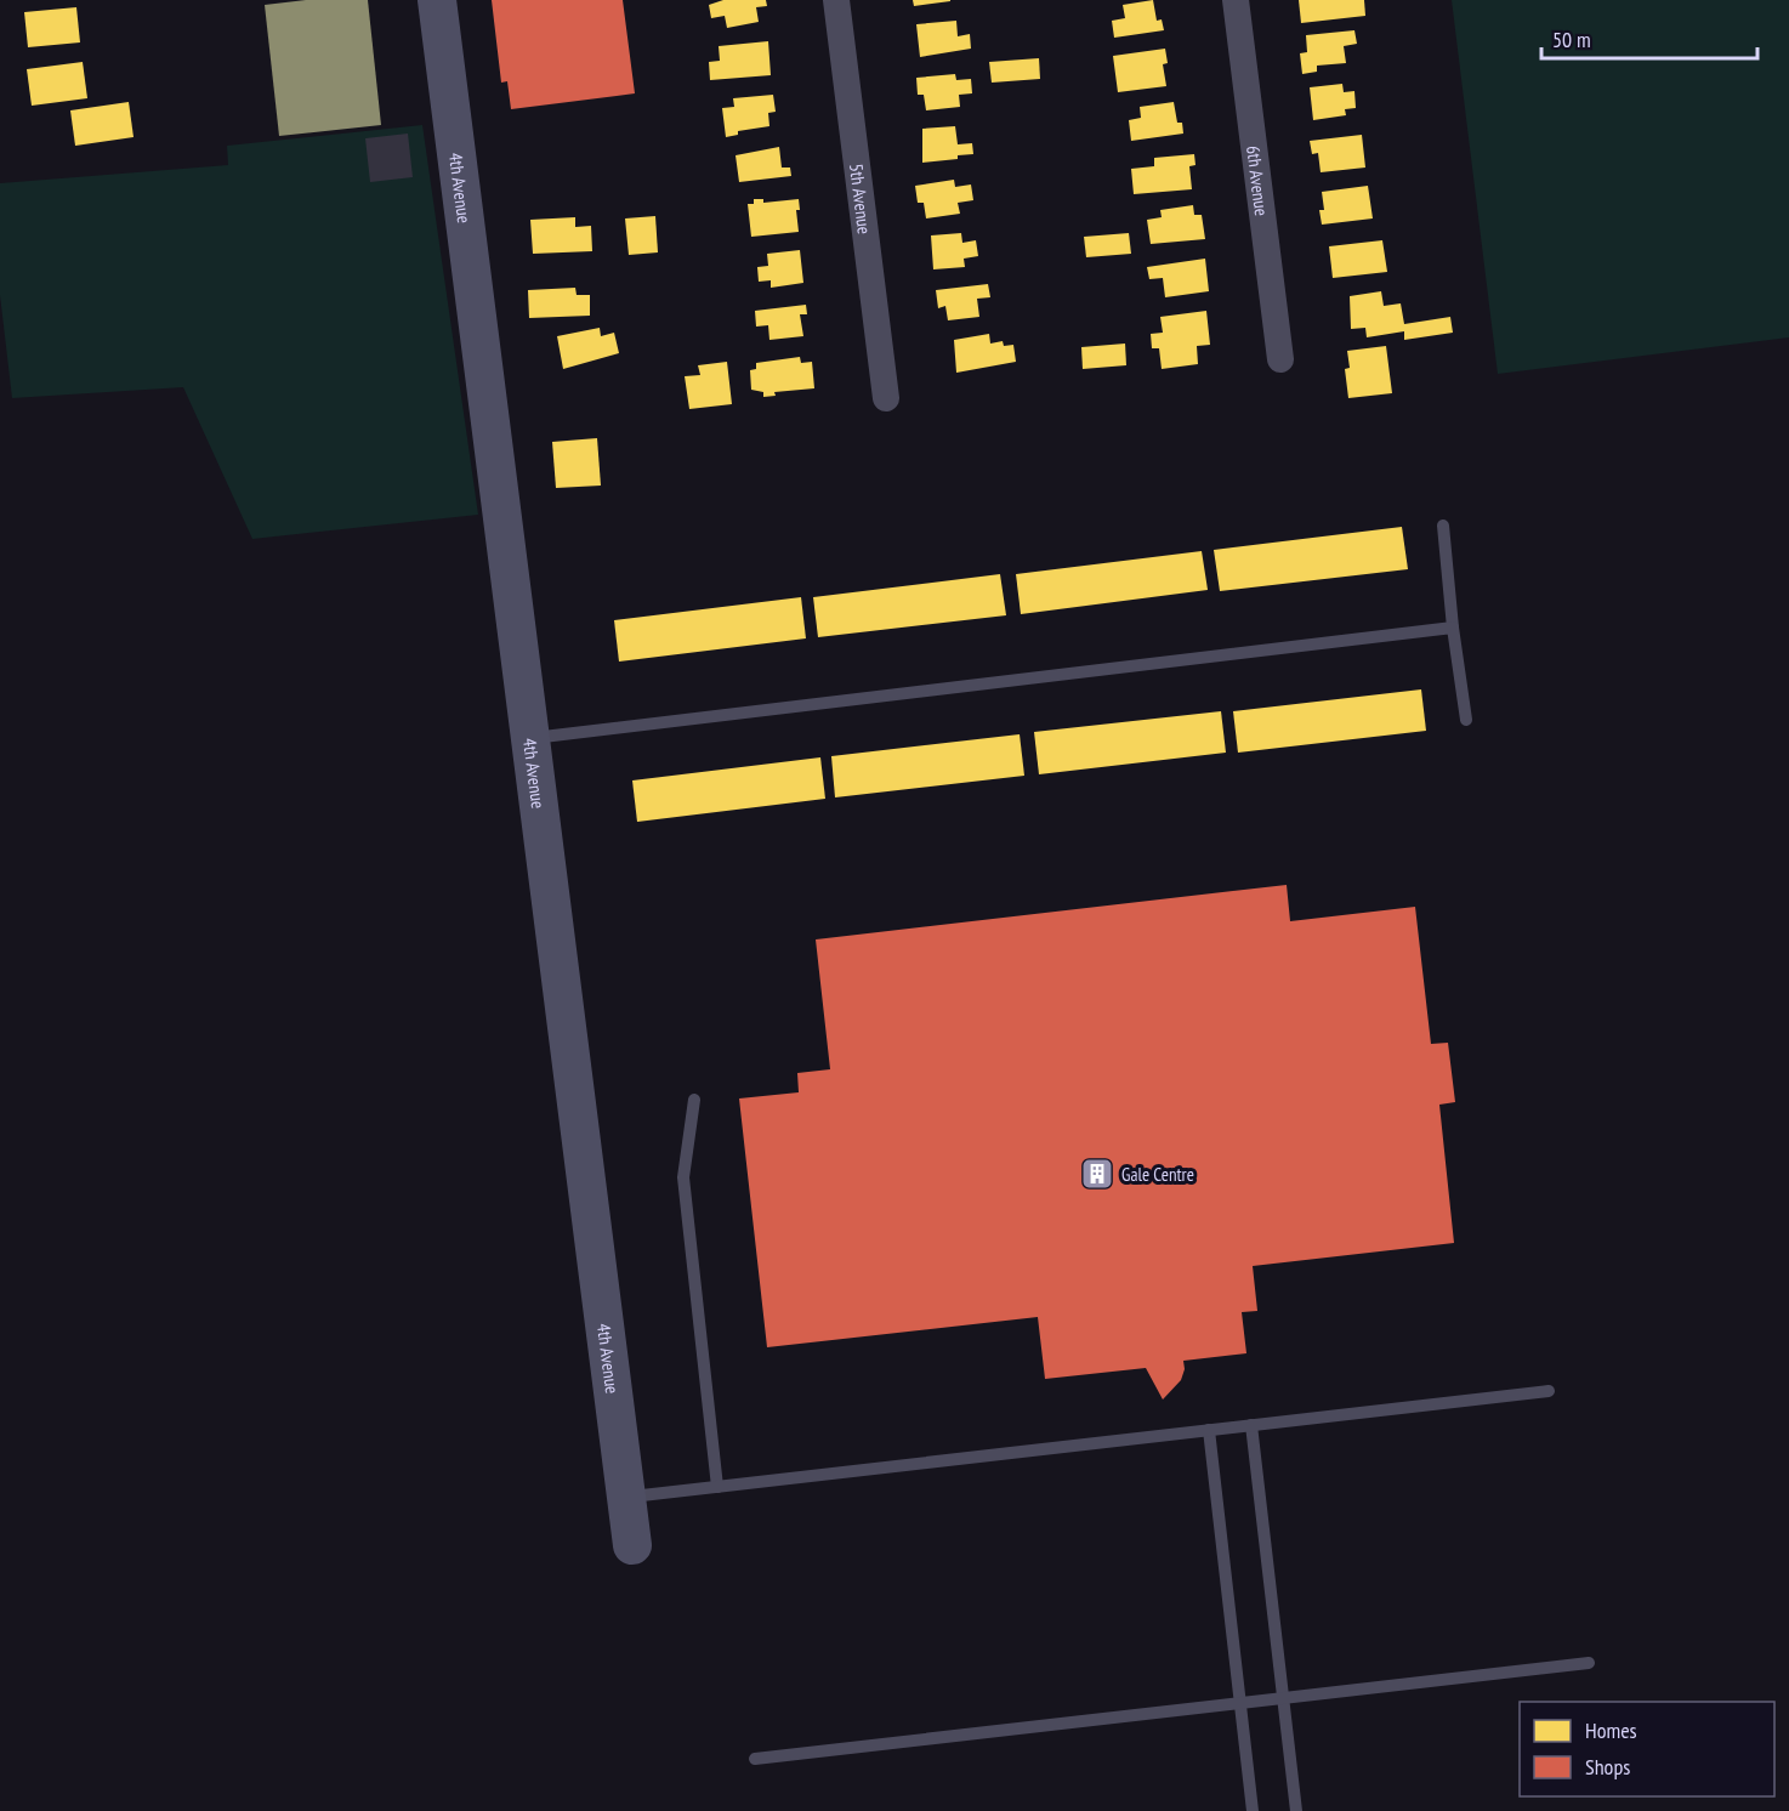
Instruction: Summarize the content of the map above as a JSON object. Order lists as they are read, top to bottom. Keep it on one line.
{"streets":{"street":["6th Avenue","4th Avenue","5th Avenue"]},"places":{"building":["Gale Centre"]},"legend":["Homes","Shops"],"scale_bar":"50 m"}
